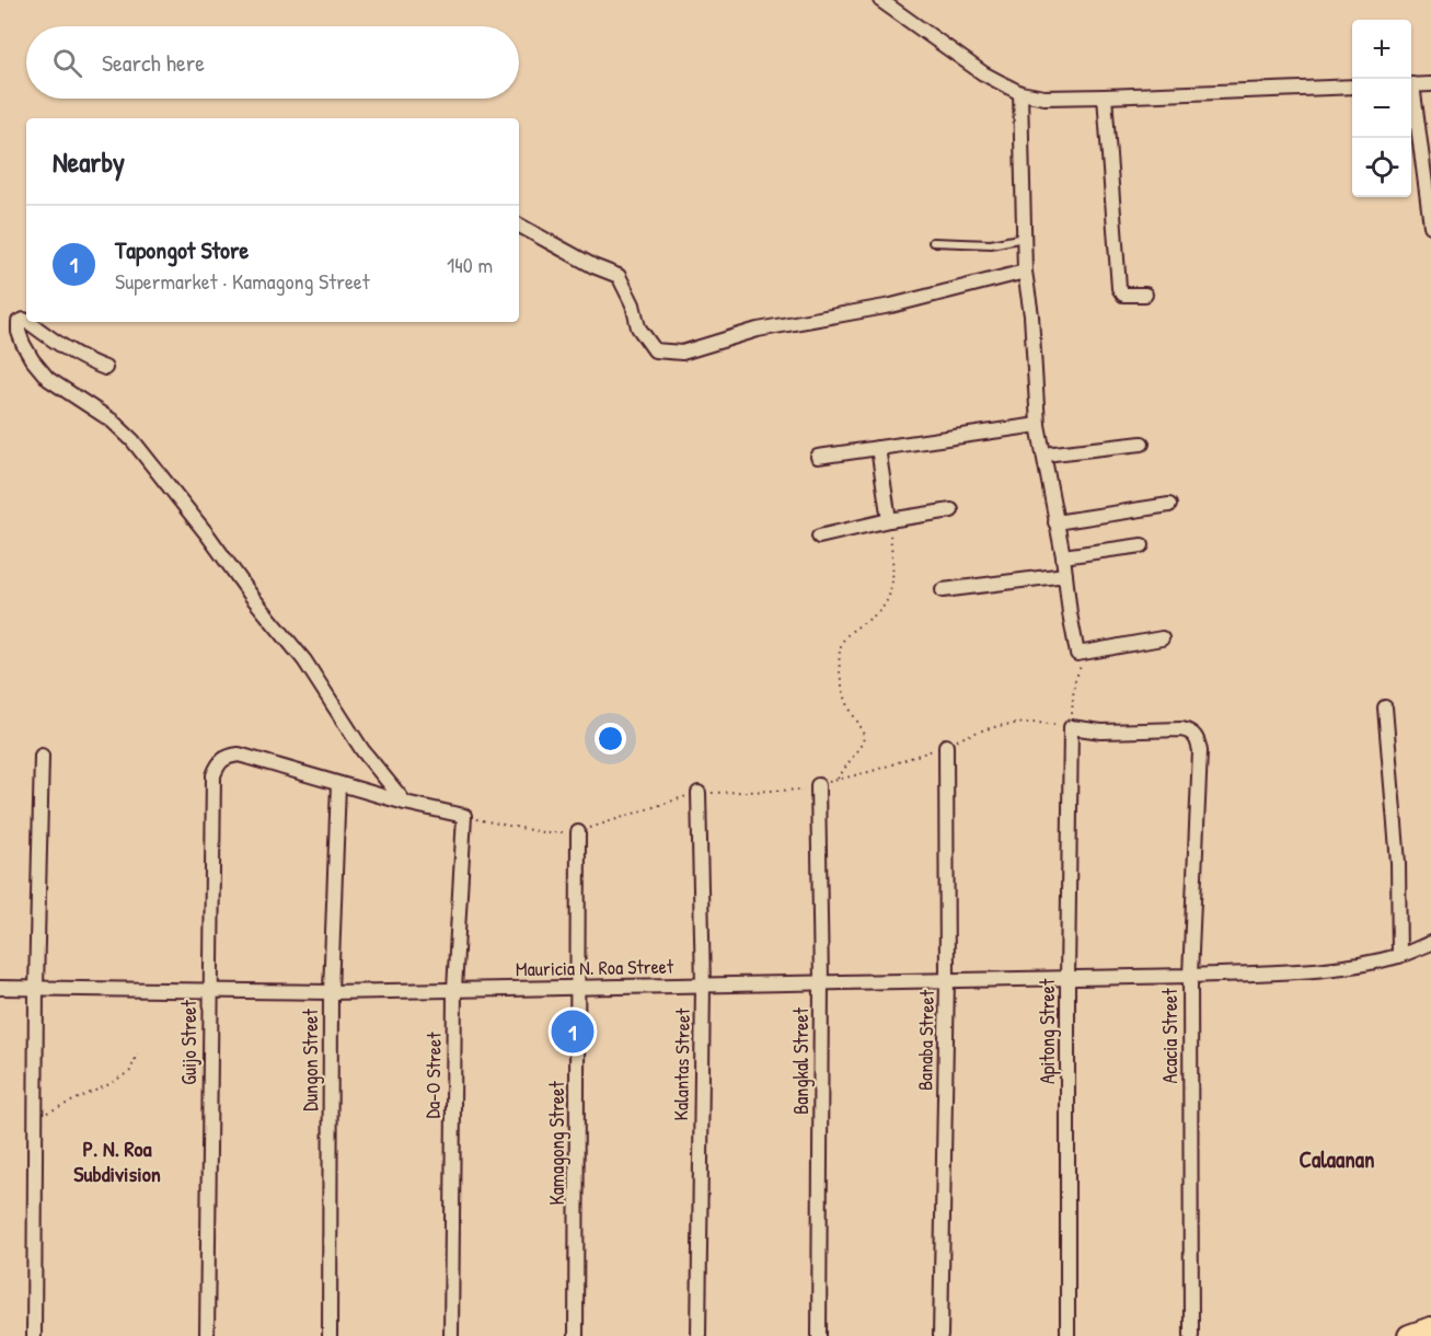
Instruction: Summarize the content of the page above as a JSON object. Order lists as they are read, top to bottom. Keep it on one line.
{"streets":{"street":["Mauricia N. Roa Street","Apitong Street","Acacia Street","Banaba Street","Guijo Street","Dungon Street","Bangkal Street","Kalantas Street","Da-O Street","Kamagong Street"]},"crossings":[["Mauricia N. Roa Street","Apitong Street"],["Mauricia N. Roa Street","Acacia Street"],["Mauricia N. Roa Street","Banaba Street"],["Mauricia N. Roa Street","Guijo Street"],["Mauricia N. Roa Street","Dungon Street"],["Mauricia N. Roa Street","Bangkal Street"],["Mauricia N. Roa Street","Kalantas Street"],["Mauricia N. Roa Street","Da-O Street"],["Mauricia N. Roa Street","Kamagong Street"],["Apitong Street","Acacia Street"],["Guijo Street","Dungon Street"]],"districts":["P. N. Roa Subdivision","Calaanan"],"page":{"map_buttons":["+","−"],"search":"Search here","heading":"Nearby","list":[{"mark":"1","name":"Tapongot Store","note":"Supermarket · Kamagong Street","value":"140 m"}],"pins":"1"}}
